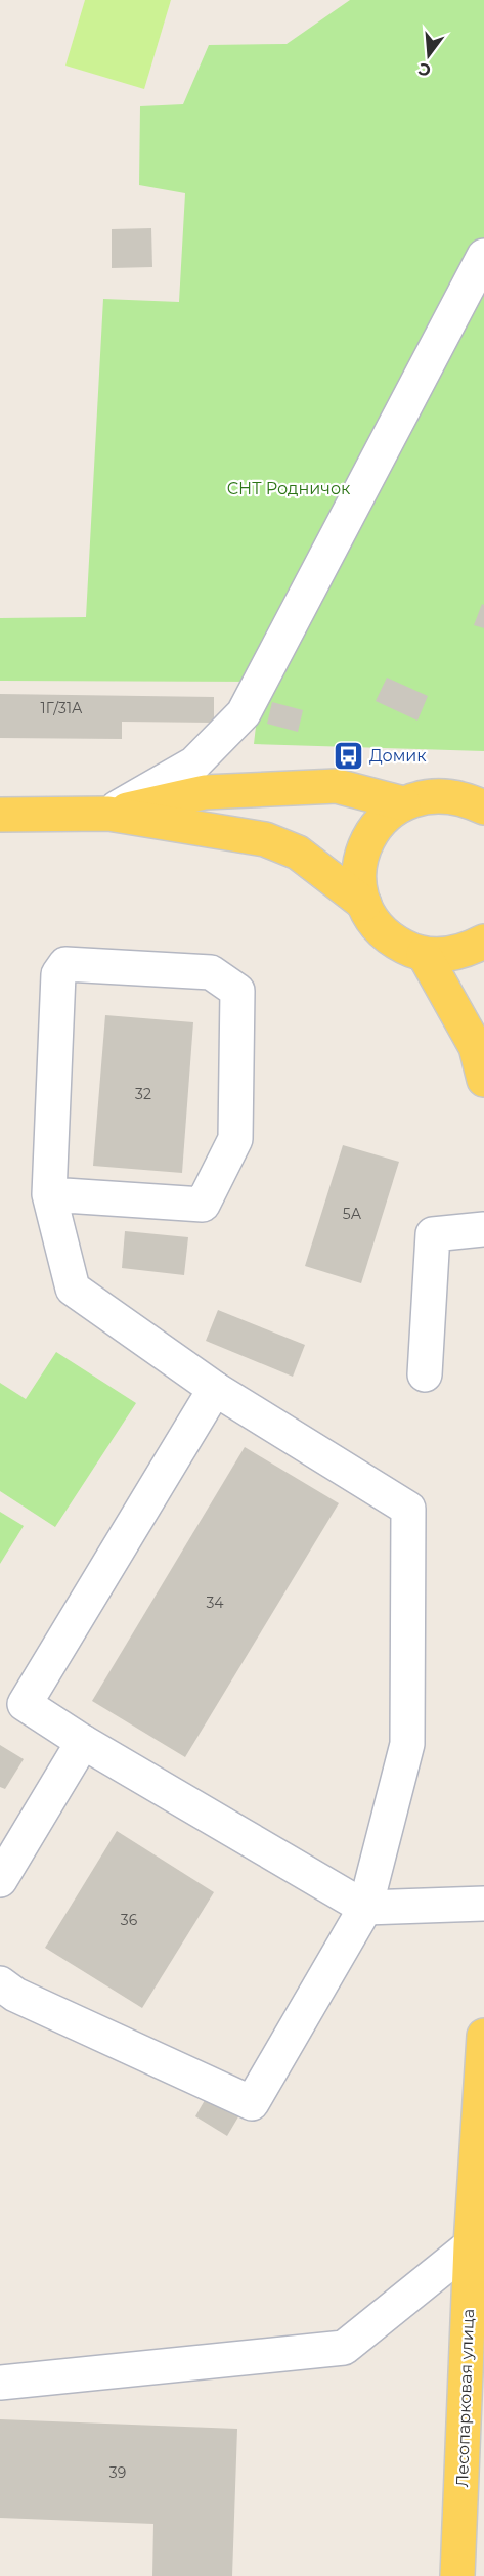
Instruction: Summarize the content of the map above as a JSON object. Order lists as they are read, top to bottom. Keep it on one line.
{"streets":{"main road":["Лесопарковая улица"]},"parks":["СНТ Родничок"],"places":{"bus stop":["Домик"]},"house_numbers":["1Г/31А","32","5А","34","36","39"],"north":"bottom"}
